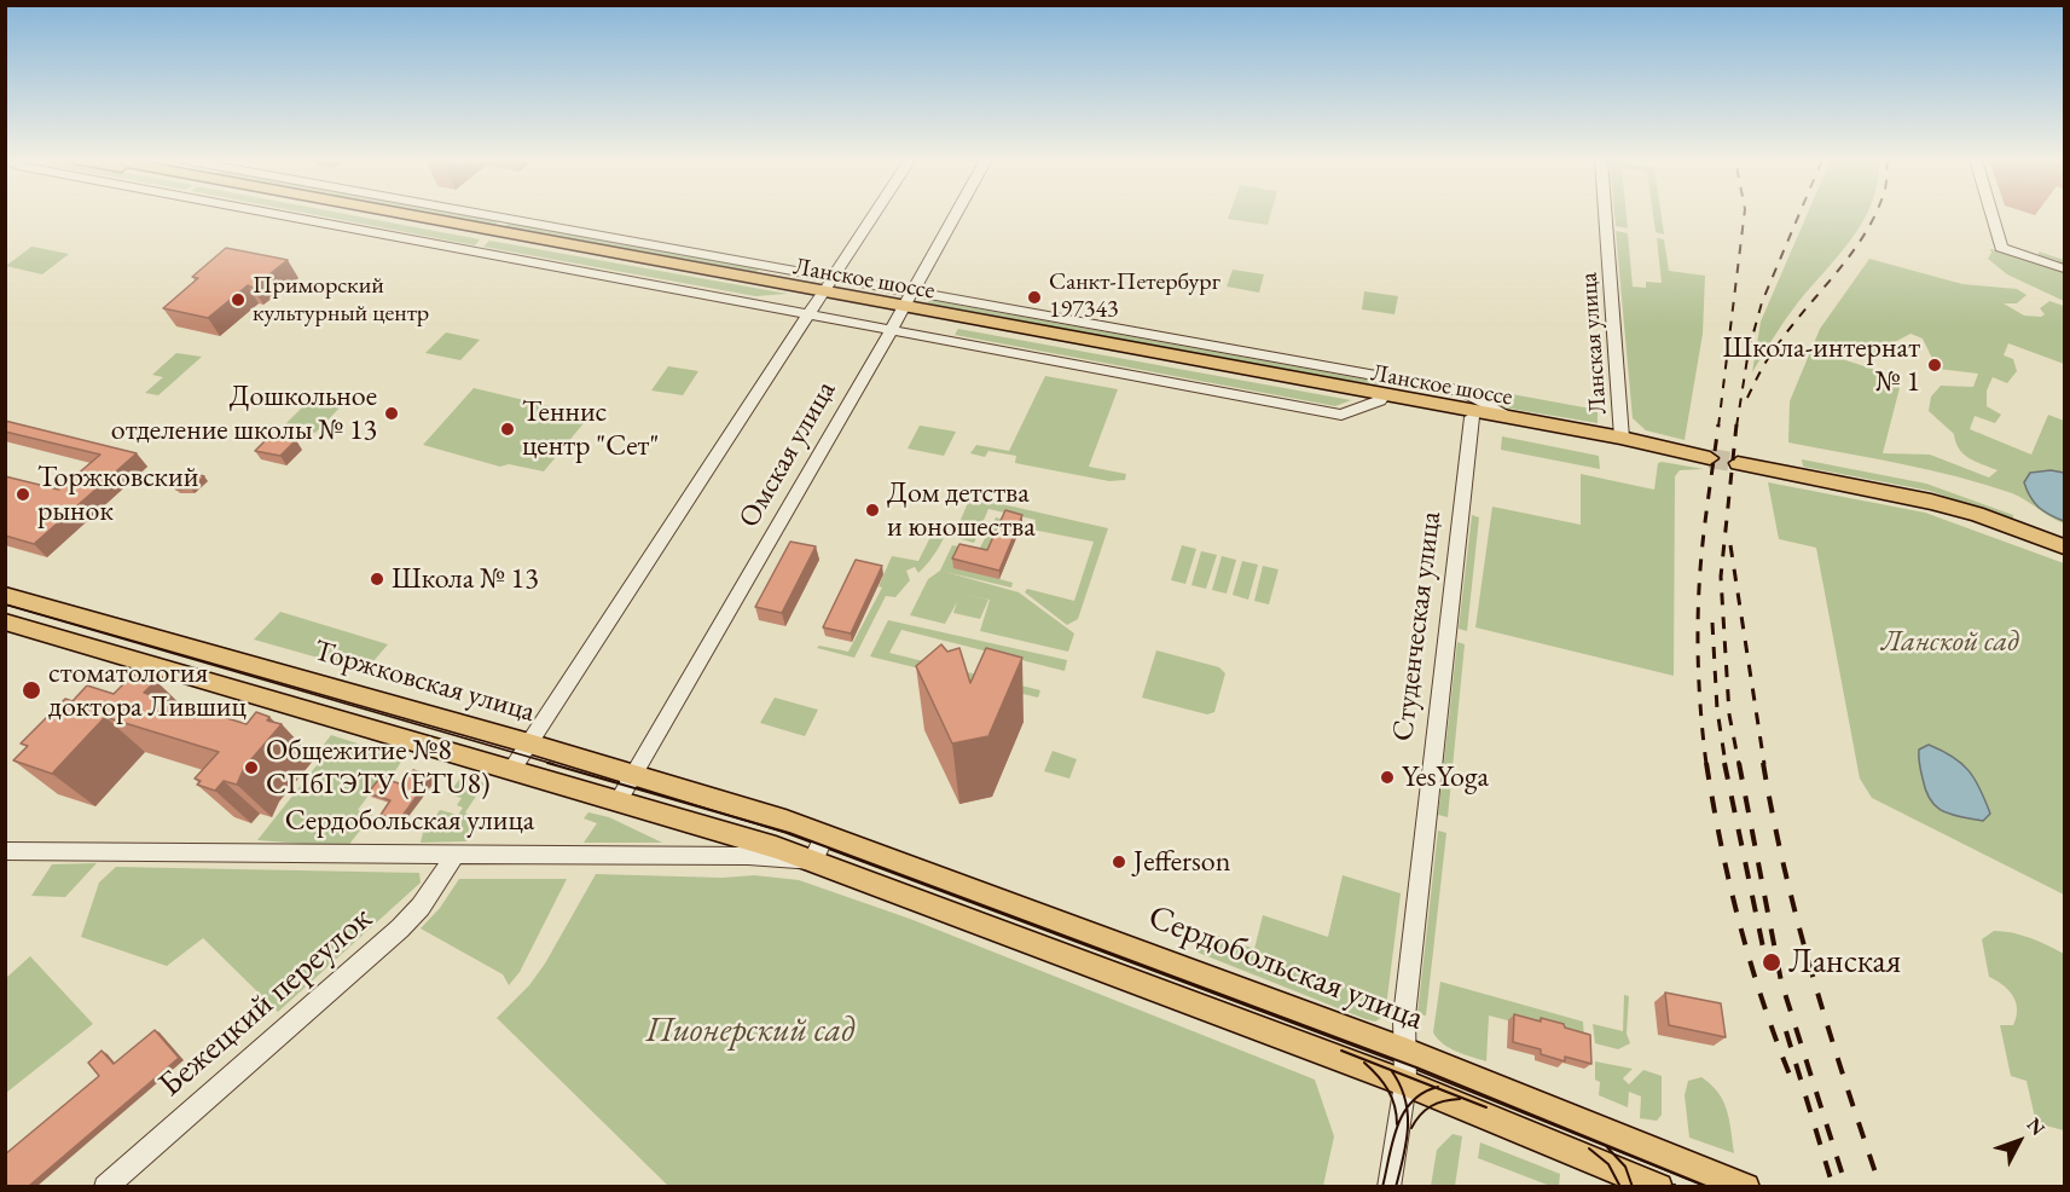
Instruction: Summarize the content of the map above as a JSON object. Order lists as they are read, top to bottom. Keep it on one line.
{"streets":{"main road":["Ланское шоссе","Торжковская улица","Сердобольская улица"],"street":["Ланская улица","Омская улица","Студенческая улица","Бежецкий переулок"]},"crossings":[["Ланское шоссе","Ланская улица"],["Ланское шоссе","Омская улица"],["Ланское шоссе","Студенческая улица"],["Омская улица","Торжковская улица"],["Студенческая улица","Сердобольская улица"],["Торжковская улица","Сердобольская улица"],["Сердобольская улица","Бежецкий переулок"]],"parks":["Ланской сад","Пионерский сад"],"places":["Санкт-Петербург 197343","Приморский культурный центр","Школа-интернат № 1","Дошкольное отделение школы № 13","Теннис центр \"Сет\"","Торжковский рынок","Дом детства и юношества","Школа № 13","стоматология доктора Лившиц","Общежитие №8 СПбГЭТУ (ETU8)","YesYoga","Jefferson","Ланская"],"north":"top right"}
